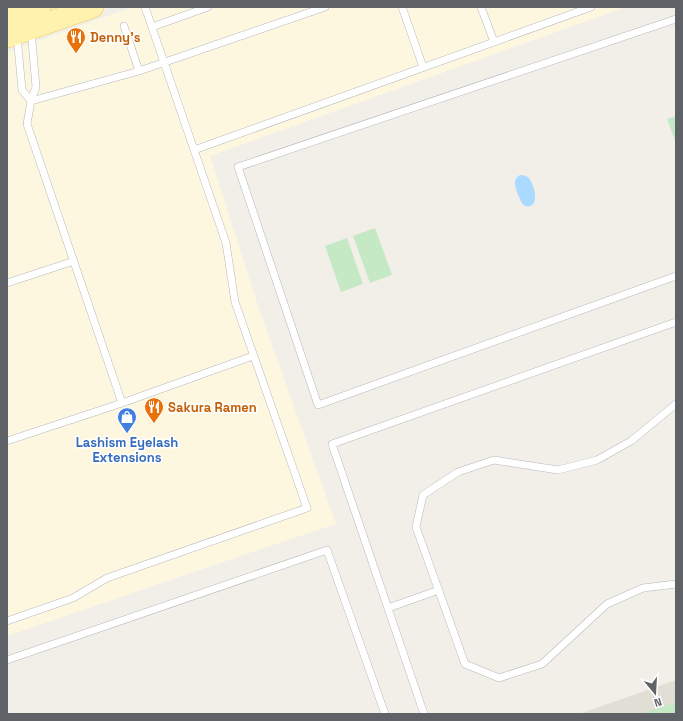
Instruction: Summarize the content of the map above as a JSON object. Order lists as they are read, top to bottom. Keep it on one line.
{"places":{"restaurant":["Denny's","Sakura Ramen"],"shop":["Lashism Eyelash Extensions"]},"north":"bottom"}
